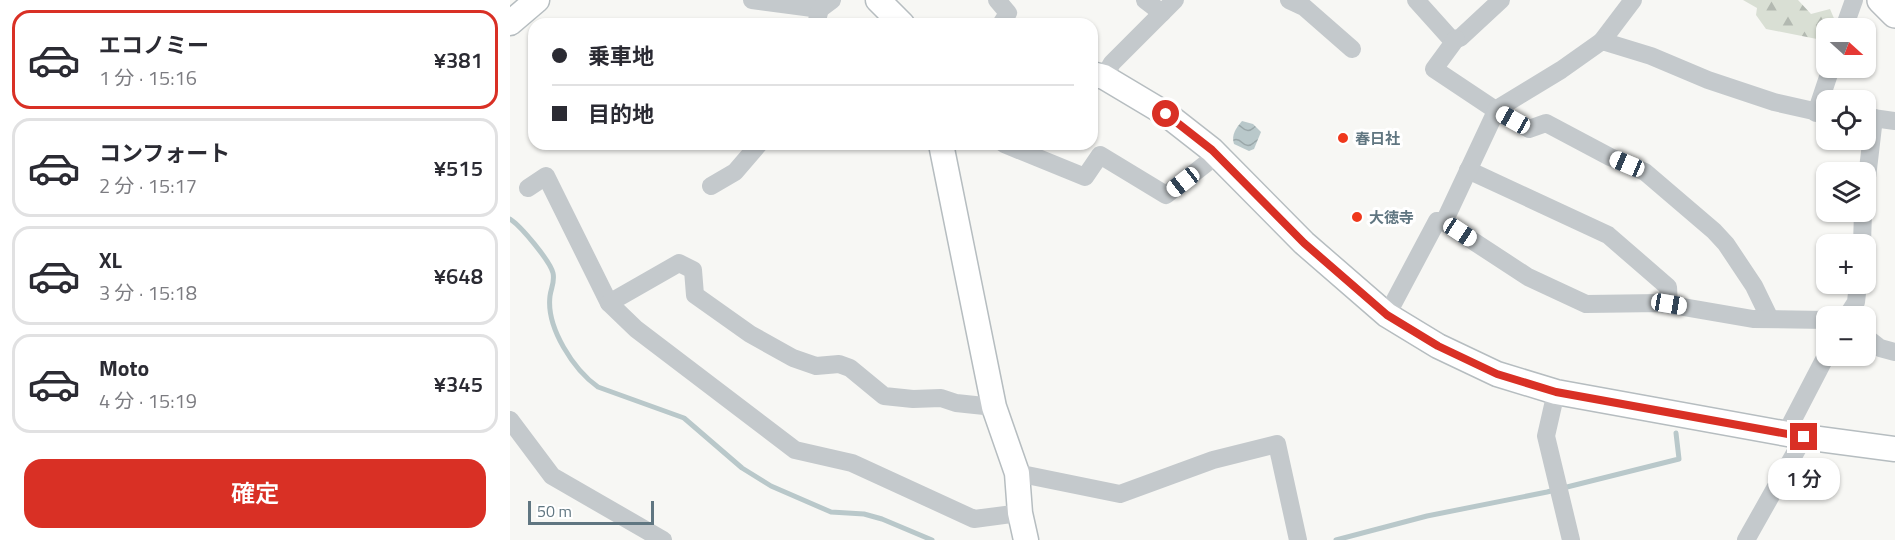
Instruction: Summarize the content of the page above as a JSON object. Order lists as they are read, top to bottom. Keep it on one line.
{"places":["春日社","大徳寺"],"scale_bar":"50 m","north":"right","page":{"list":[{"name":"エコノミー","note":"1 分 · 15:16","value":"¥381"},{"name":"コンフォート","note":"2 分 · 15:17","value":"¥515"},{"name":"XL","note":"3 分 · 15:18","value":"¥648"},{"name":"Moto","note":"4 分 · 15:19","value":"¥345"}],"map_buttons":["+","−"],"banner":["乗車地","目的地"],"buttons":"確定","bubble":"1 分","scale":"50 m"}}
